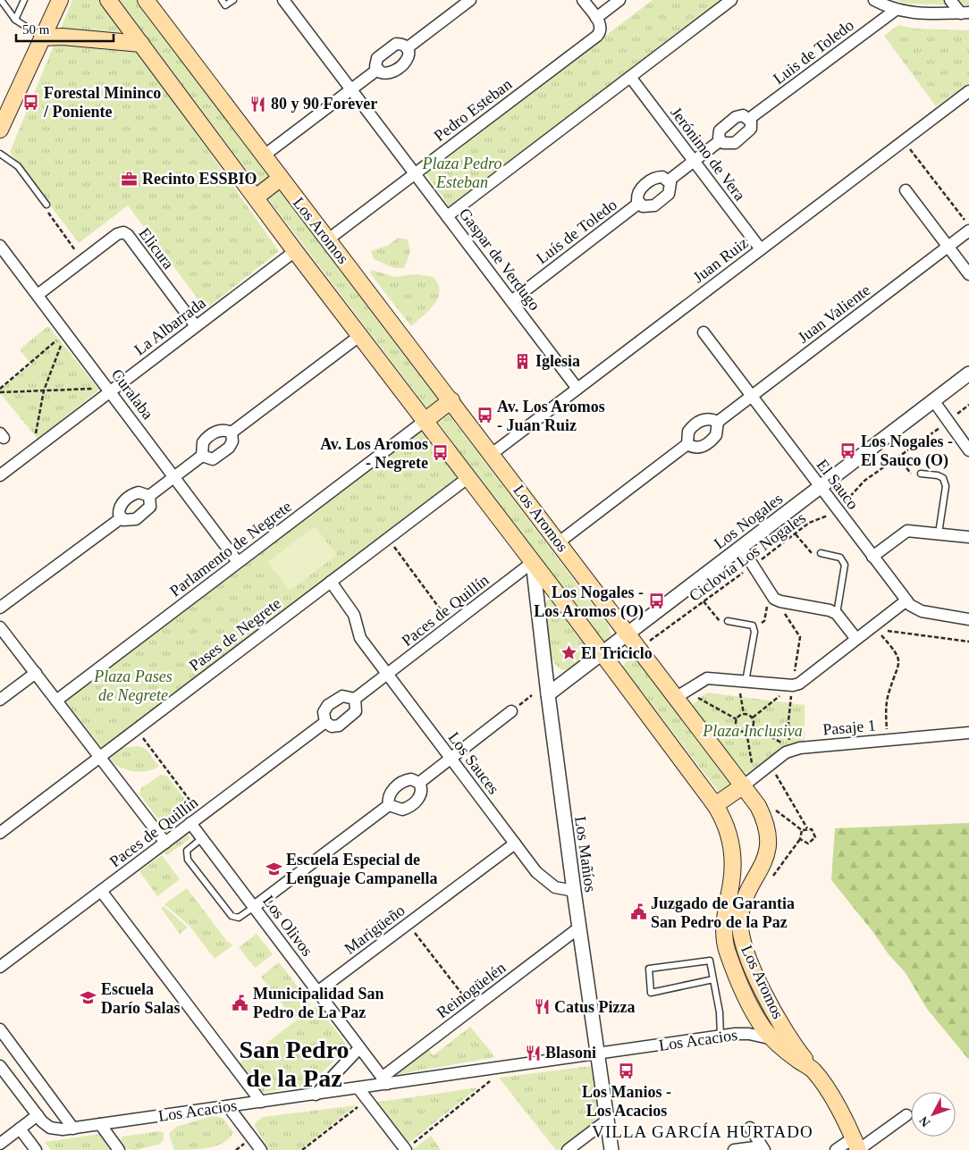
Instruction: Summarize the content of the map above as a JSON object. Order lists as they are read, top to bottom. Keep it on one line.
{"streets":{"main road":["Los Aromos","Los Acacios"],"street":["Luis de Toledo","Pedro Esteban","Jerónimo de Vera","Luís de Toledo","Elicura","Gaspar de Verdugo","Juan Ruiz","Juan Valiente","La Albarrada","Curalaba","El Sauco","Los Nogales","Parlamento de Negrete","Paces de Quillín","Pases de Negrete","Pasaje 1","Los Sauces","Los Mañíos","Los Olivos","Marigüeño","Reinogüelén"],"path":["Ciclovía Los Nogales"]},"crossings":[["Luis de Toledo","Jerónimo de Vera"],["Luis de Toledo","Luís de Toledo"],["Pedro Esteban","Los Aromos"],["Pedro Esteban","Gaspar de Verdugo"],["Jerónimo de Vera","Juan Ruiz"],["Los Aromos","Juan Ruiz"],["Los Aromos","Juan Valiente"],["Los Aromos","La Albarrada"],["Los Aromos","Los Nogales"],["Los Aromos","Parlamento de Negrete"],["Los Aromos","Ciclovía Los Nogales"],["Los Aromos","Paces de Quillín"],["Los Aromos","Pases de Negrete"],["Los Aromos","Pasaje 1"],["Los Aromos","Los Mañíos"],["Los Aromos","Los Acacios"],["Luís de Toledo","Gaspar de Verdugo"],["Elicura","La Albarrada"],["Elicura","Curalaba"],["Gaspar de Verdugo","Juan Ruiz"],["Juan Valiente","El Sauco"],["La Albarrada","Curalaba"],["Curalaba","Parlamento de Negrete"],["El Sauco","Los Nogales"],["El Sauco","Ciclovía Los Nogales"],["Los Nogales","Los Mañíos"],["Paces de Quillín","Los Sauces"],["Paces de Quillín","Los Mañíos"],["Paces de Quillín","Los Olivos"],["Pases de Negrete","Los Sauces"],["Los Sauces","Los Mañíos"],["Los Sauces","Marigüeño"],["Los Mañíos","Reinogüelén"],["Los Mañíos","Los Acacios"],["Los Olivos","Marigüeño"],["Los Olivos","Reinogüelén"],["Los Olivos","Los Acacios"],["Reinogüelén","Los Acacios"]],"districts":["San Pedro de la Paz","VILLA GARCÍA HURTADO"],"parks":["Plaza Pedro Esteban","Plaza Pases de Negrete","Plaza Inclusiva"],"places":{"bus stop":["Forestal Mininco / Poniente","Av. Los Aromos - Juan Ruiz","Los Nogales - El Sauco (O)","Av. Los Aromos - Negrete","Los Nogales - Los Aromos (O)","Los Manios - Los Acacios"],"restaurant":["80 y 90 Forever","Catus Pizza","Blasoni"],"office":["Recinto ESSBIO"],"building":["Iglesia"],"place":["El Triciclo"],"school or university":["Escuela Especial de Lenguaje Campanella","Escuela Darío Salas"],"public building":["Juzgado de Garantia San Pedro de la Paz","Municipalidad San Pedro de La Paz"]},"scale_bar":"50 m","north":"bottom left"}
